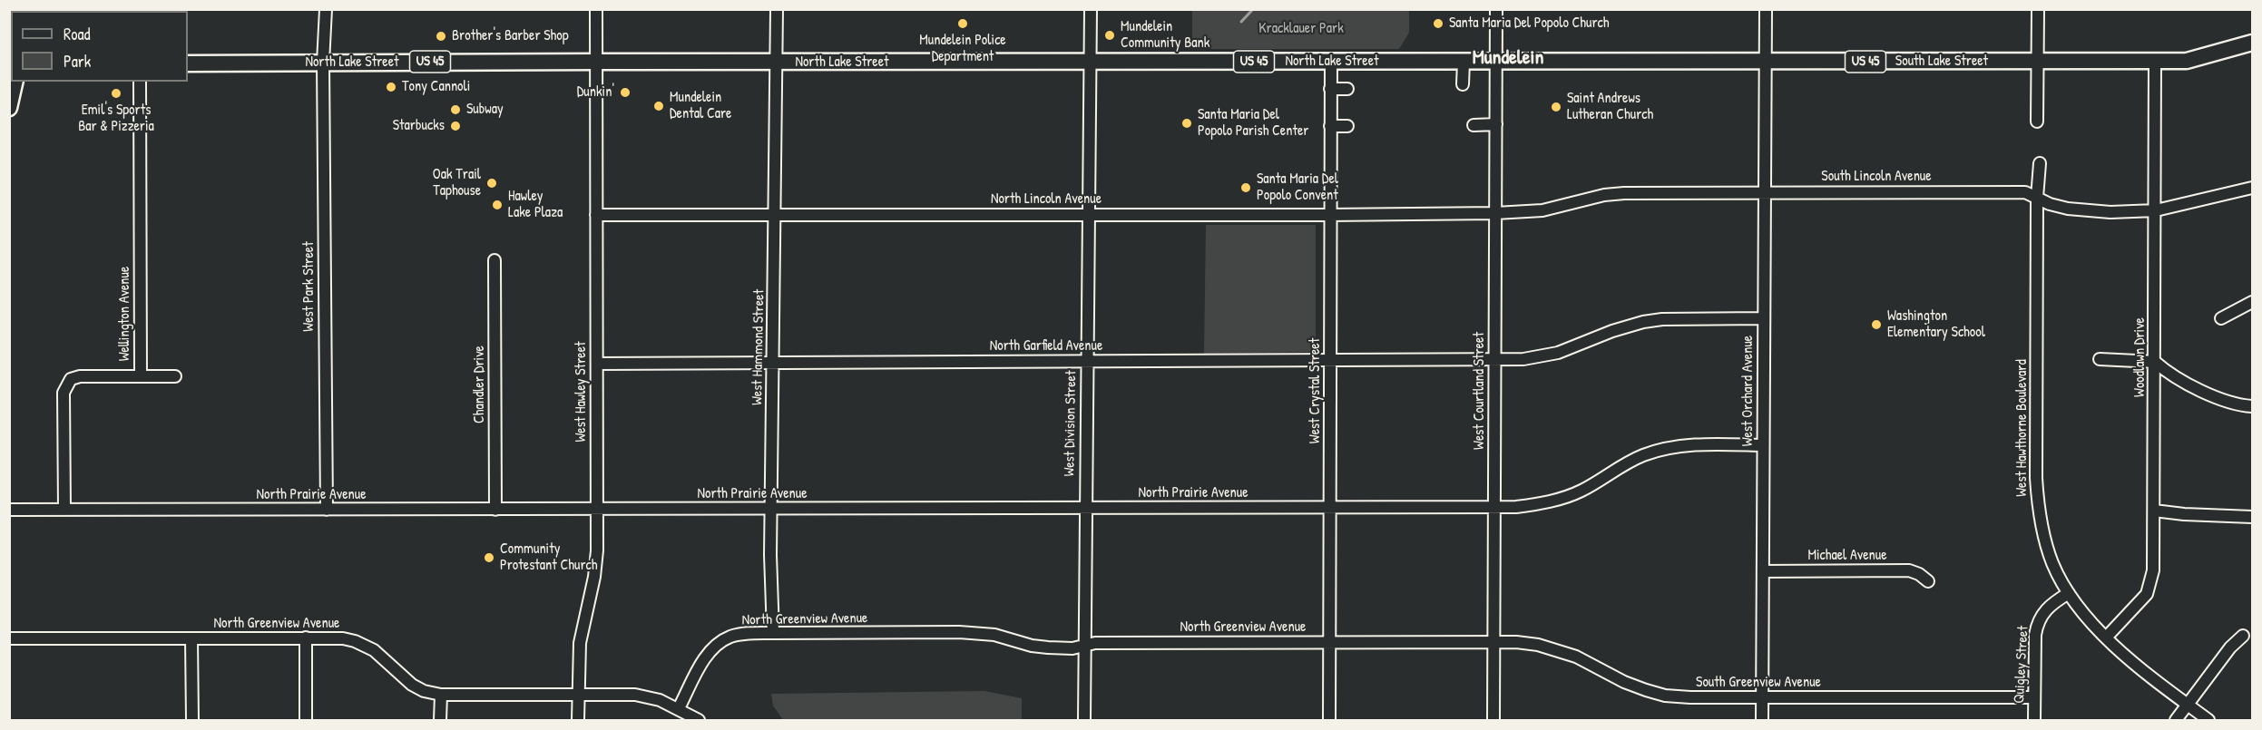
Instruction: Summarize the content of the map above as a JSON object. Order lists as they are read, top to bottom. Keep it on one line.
{"streets":{"main road":["US 45","North Lake Street","South Lake Street"],"street":["South Lincoln Avenue","North Lincoln Avenue","West Park Street","Wellington Avenue","North Garfield Avenue","West Hammond Street","Woodlawn Drive","Chandler Drive","West Crystal Street","West Courtland Street","West Orchard Avenue","West Hawley Street","West Division Street","West Hawthorne Boulevard","North Prairie Avenue","Michael Avenue","North Greenview Avenue","Quigley Street","South Greenview Avenue"]},"crossings":[["North Lake Street","South Lake Street"],["North Lake Street","West Park Street"],["North Lake Street","West Hammond Street"],["North Lake Street","West Crystal Street"],["North Lake Street","West Courtland Street"],["North Lake Street","West Hawley Street"],["North Lake Street","West Division Street"],["South Lake Street","Woodlawn Drive"],["South Lake Street","West Courtland Street"],["South Lake Street","West Orchard Avenue"],["South Lincoln Avenue","North Lincoln Avenue"],["South Lincoln Avenue","Woodlawn Drive"],["South Lincoln Avenue","West Courtland Street"],["South Lincoln Avenue","West Orchard Avenue"],["South Lincoln Avenue","West Hawthorne Boulevard"],["North Lincoln Avenue","West Hammond Street"],["North Lincoln Avenue","West Crystal Street"],["North Lincoln Avenue","West Courtland Street"],["North Lincoln Avenue","West Hawley Street"],["North Lincoln Avenue","West Division Street"],["West Park Street","North Prairie Avenue"],["Wellington Avenue","North Prairie Avenue"],["North Garfield Avenue","West Hammond Street"],["North Garfield Avenue","West Crystal Street"],["North Garfield Avenue","West Courtland Street"],["North Garfield Avenue","West Orchard Avenue"],["North Garfield Avenue","West Hawley Street"],["North Garfield Avenue","West Division Street"],["West Hammond Street","North Prairie Avenue"],["West Hammond Street","North Greenview Avenue"],["Woodlawn Drive","West Hawthorne Boulevard"],["Chandler Drive","North Prairie Avenue"],["West Crystal Street","North Prairie Avenue"],["West Crystal Street","North Greenview Avenue"],["West Courtland Street","North Prairie Avenue"],["West Courtland Street","North Greenview Avenue"],["West Courtland Street","South Greenview Avenue"],["West Orchard Avenue","North Prairie Avenue"],["West Orchard Avenue","Michael Avenue"],["West Orchard Avenue","South Greenview Avenue"],["West Hawley Street","North Prairie Avenue"],["West Hawley Street","North Greenview Avenue"],["West Division Street","North Prairie Avenue"],["West Division Street","North Greenview Avenue"],["West Hawthorne Boulevard","Quigley Street"],["North Greenview Avenue","South Greenview Avenue"],["Quigley Street","South Greenview Avenue"]],"districts":["Mundelein"],"parks":["Kracklauer Park"],"places":["Mundelein Police Department","Santa Maria Del Popolo Church","Mundelein Community Bank","Brother's Barber Shop","Tony Cannoli","Dunkin'","Emil's Sports Bar & Pizzeria","Mundelein Dental Care","Saint Andrews Lutheran Church","Subway","Santa Maria Del Popolo Parish Center","Starbucks","Oak Trail Taphouse","Santa Maria Del Popolo Convent","Hawley Lake Plaza","Washington Elementary School","Community Protestant Church"],"legend":["Road","Park"]}
